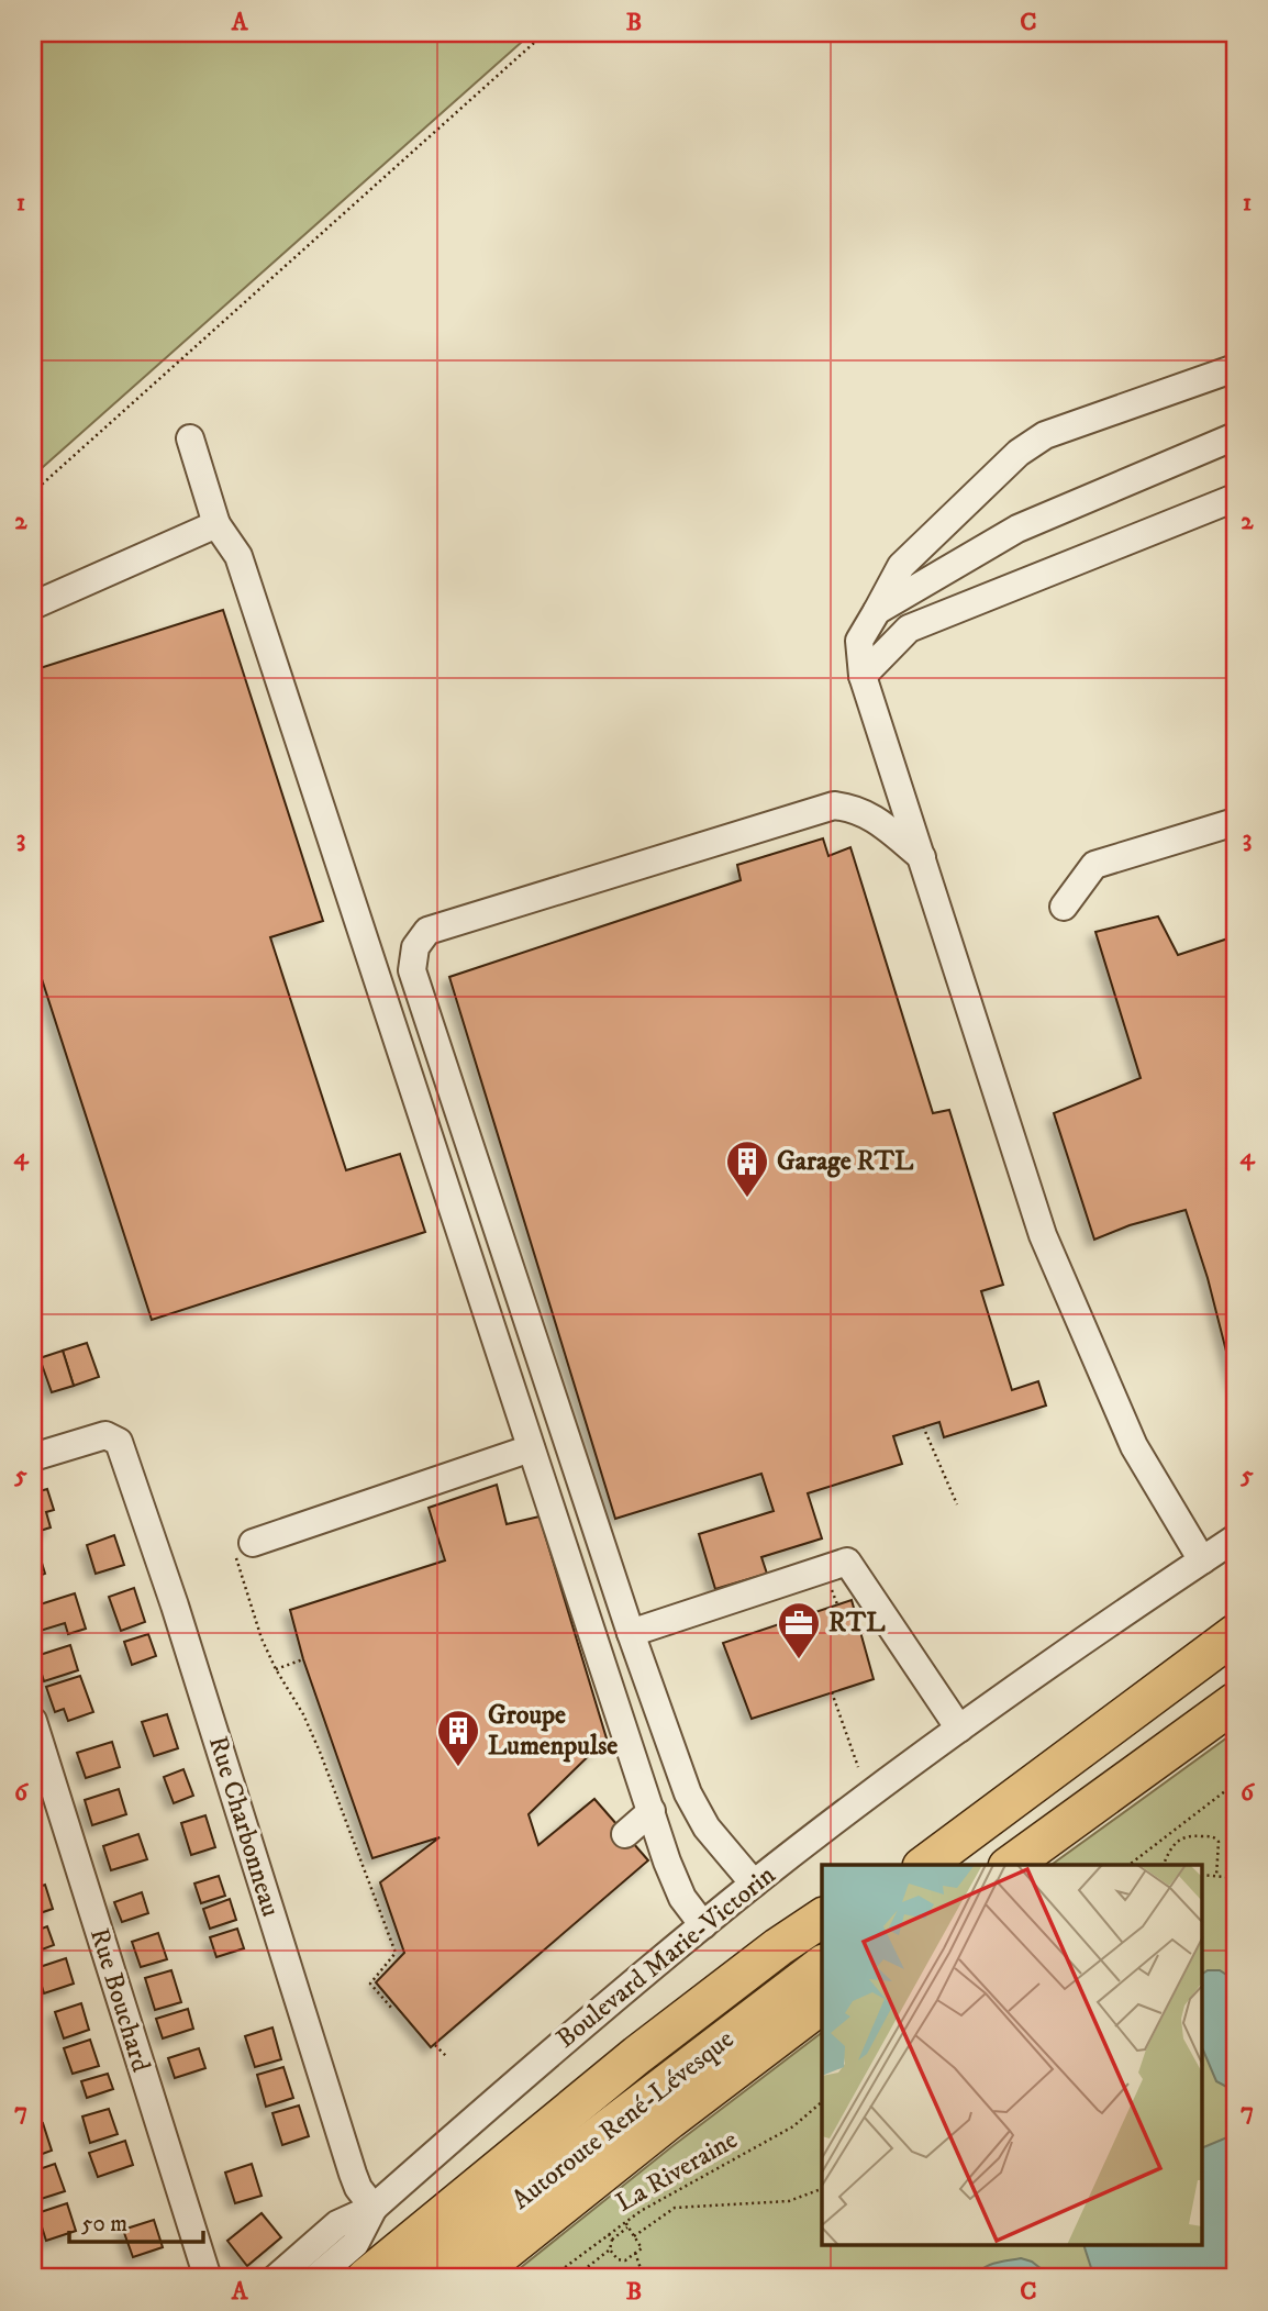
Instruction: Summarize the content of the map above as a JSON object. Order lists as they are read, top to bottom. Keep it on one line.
{"streets":{"highway":["Autoroute René-Lévesque"],"street":["Rue Charbonneau","Boulevard Marie-Victorin","Rue Bouchard"],"path":["La Riveraine"]},"crossings":[["Rue Charbonneau","Boulevard Marie-Victorin"]],"places":{"building":["Garage RTL","Groupe Lumenpulse"],"office":["RTL"]},"scale_bar":"50 m","grid":{"columns":["A","B","C"],"rows":["1","2","3","4","5","6","7"]}}
